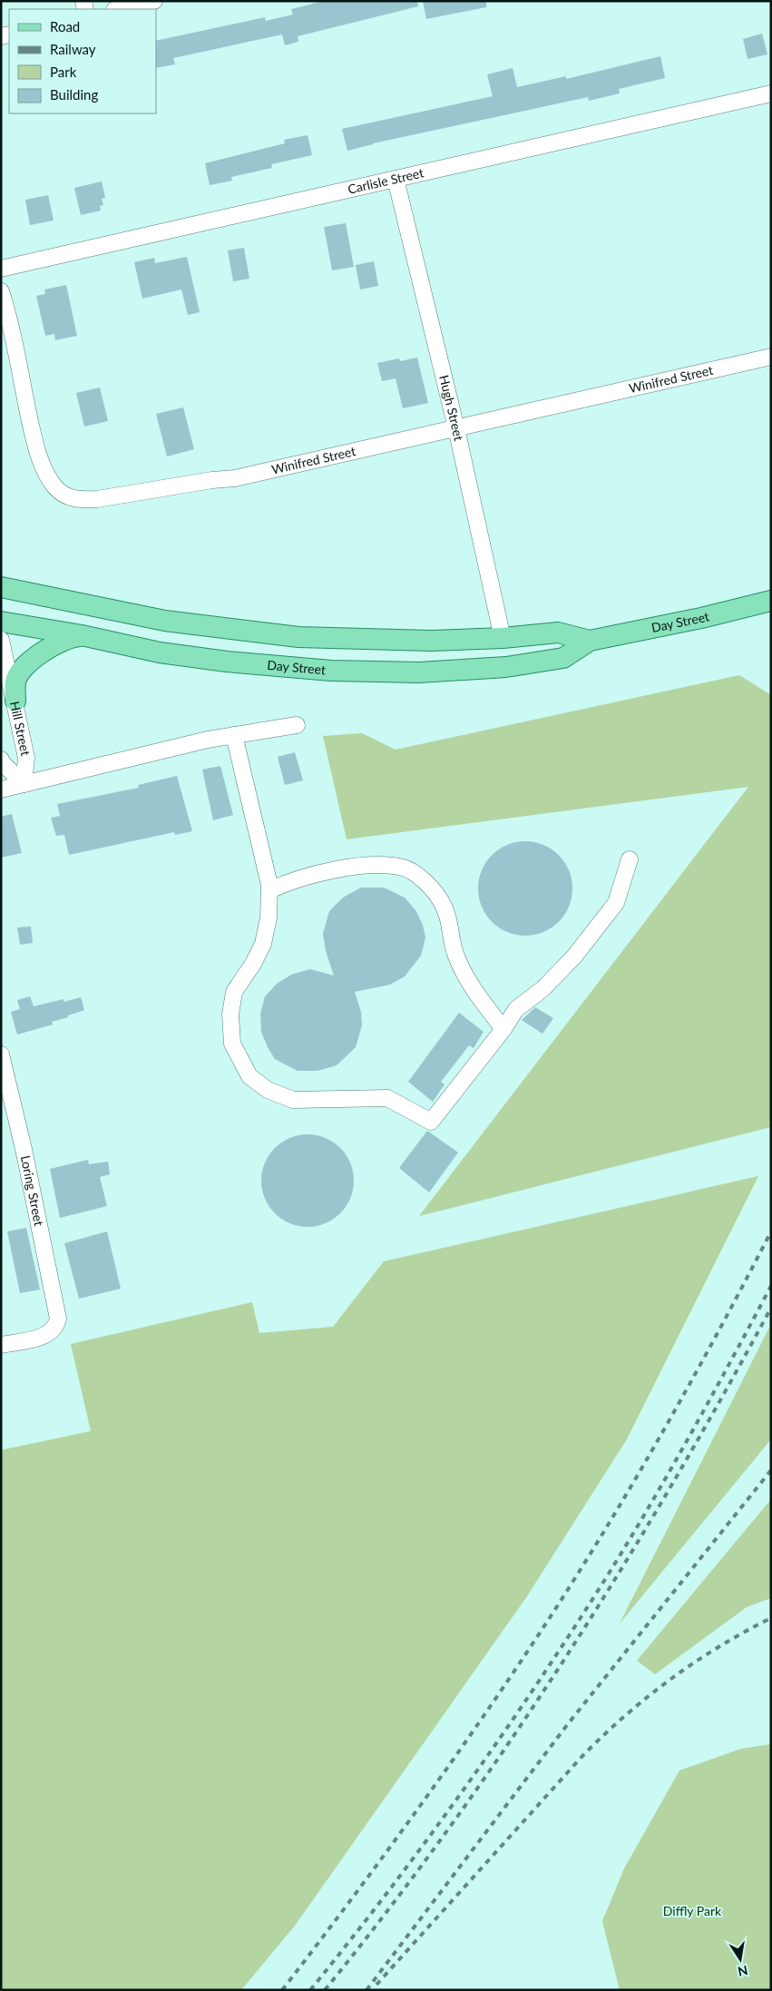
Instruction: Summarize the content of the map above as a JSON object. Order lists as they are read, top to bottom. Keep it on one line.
{"streets":{"main road":["Day Street"],"street":["Carlisle Street","Winifred Street","Hugh Street","Hill Street","Loring Street"]},"crossings":[["Carlisle Street","Hugh Street"],["Winifred Street","Hugh Street"],["Hugh Street","Day Street"]],"parks":["Diffly Park"],"legend":["Road","Railway","Park","Building"],"north":"bottom"}
